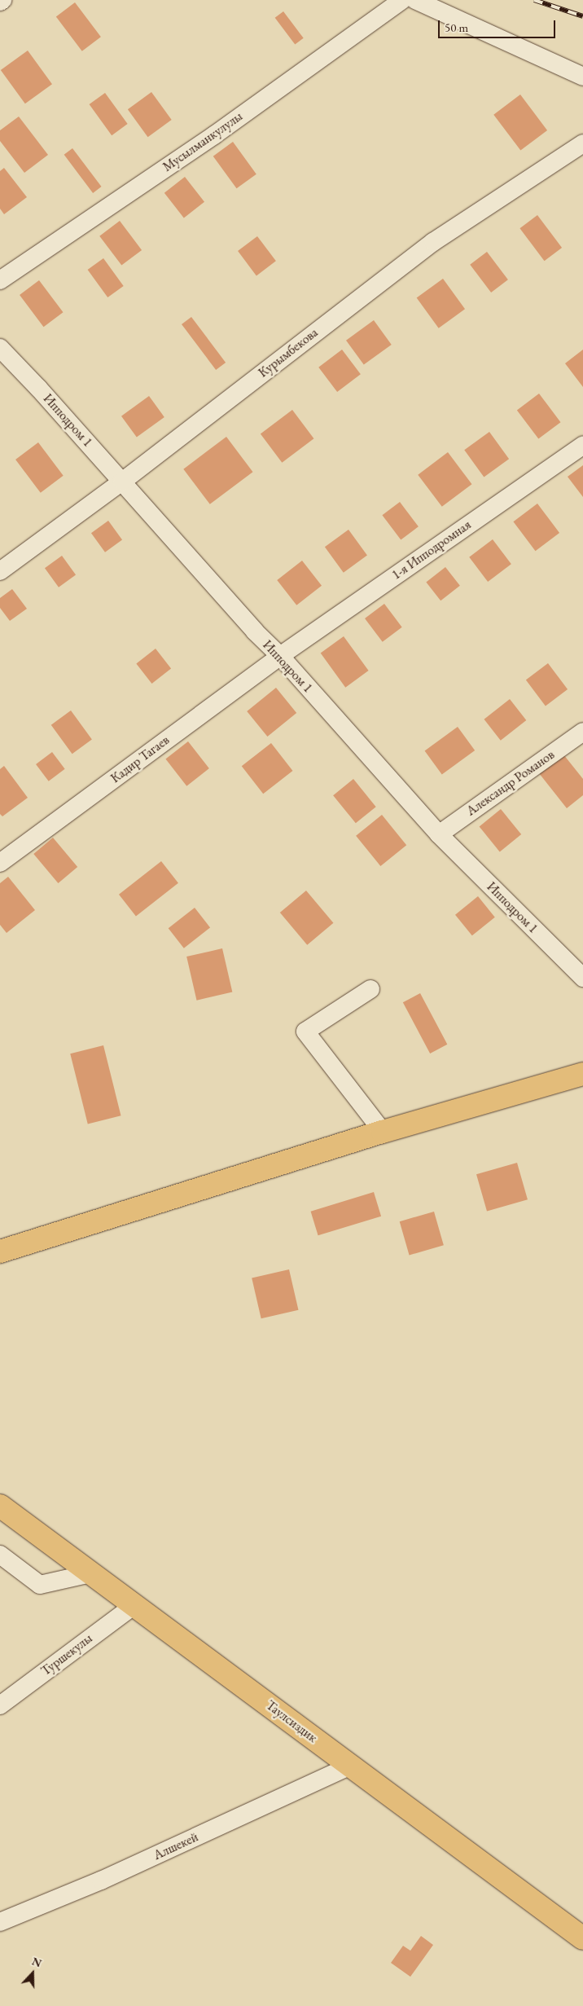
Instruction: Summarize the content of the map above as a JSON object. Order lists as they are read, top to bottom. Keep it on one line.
{"streets":{"main road":["Таулсиздик"],"street":["Мусылманкулулы","Курымбекова","Ипподром 1","1-я Ипподромная","Кадир Тагаев","Александр Романов","Туршекулы","Алшекей"]},"crossings":[["Курымбекова","Ипподром 1"],["Ипподром 1","1-я Ипподромная"],["Ипподром 1","Кадир Тагаев"],["Ипподром 1","Александр Романов"],["1-я Ипподромная","Кадир Тагаев"],["Туршекулы","Таулсиздик"],["Таулсиздик","Алшекей"]],"scale_bar":"50 m","north":"top"}
